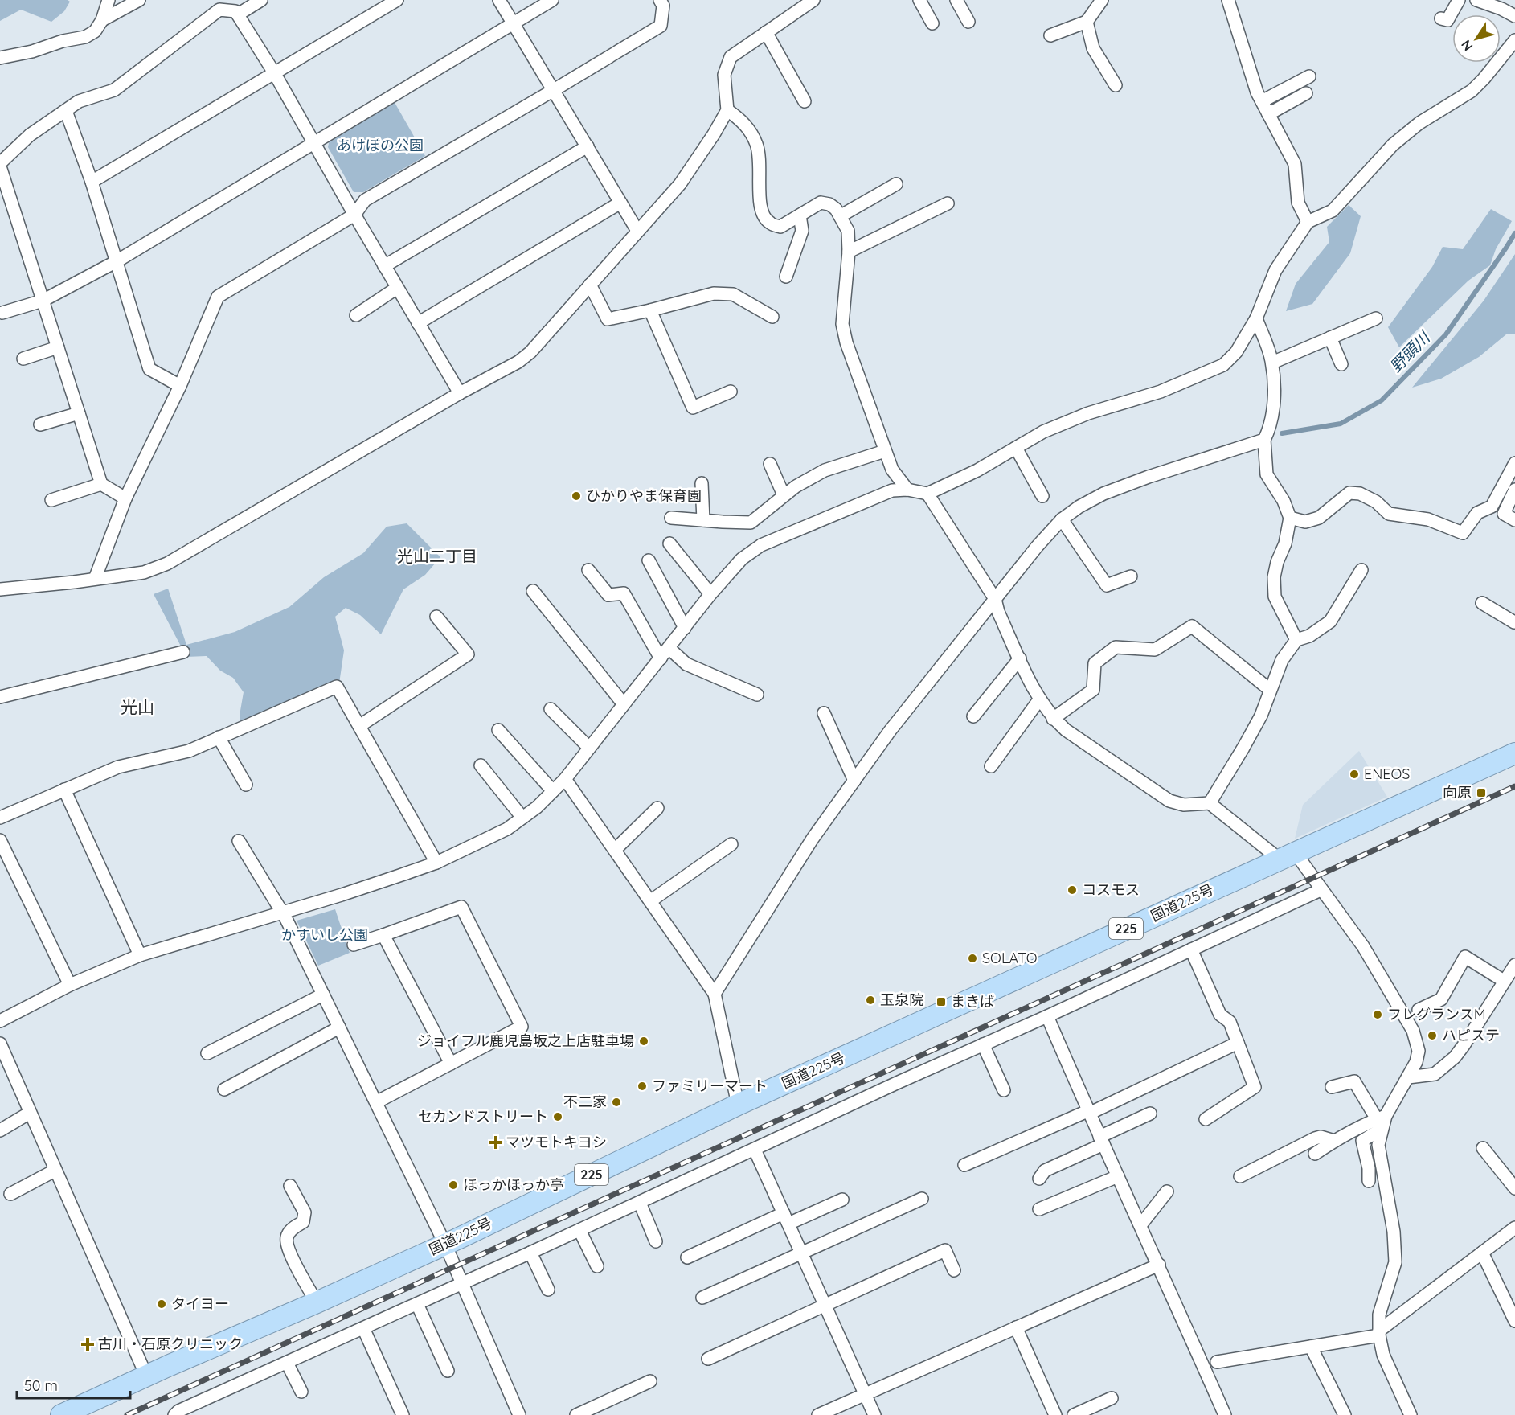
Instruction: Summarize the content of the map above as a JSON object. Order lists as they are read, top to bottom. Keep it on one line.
{"streets":{"highway":["国道225号","225"]},"districts":["光山二丁目","光山"],"water":["野頭川"],"parks":["あけぼの公園","かすいし公園"],"places":{"other":["ひかりやま保育園","ENEOS","コスモス","SOLATO","玉泉院","フレグランスM","ハピステ","ジョイフル鹿児島坂之上店駐車場","ファミリーマート","不二家","セカンドストリート","ほっかほっか亭","タイヨー"],"transit":["向原","まきば"],"health":["マツモトキヨシ","古川・石原クリニック"]},"scale_bar":"50 m","north":"bottom left"}
